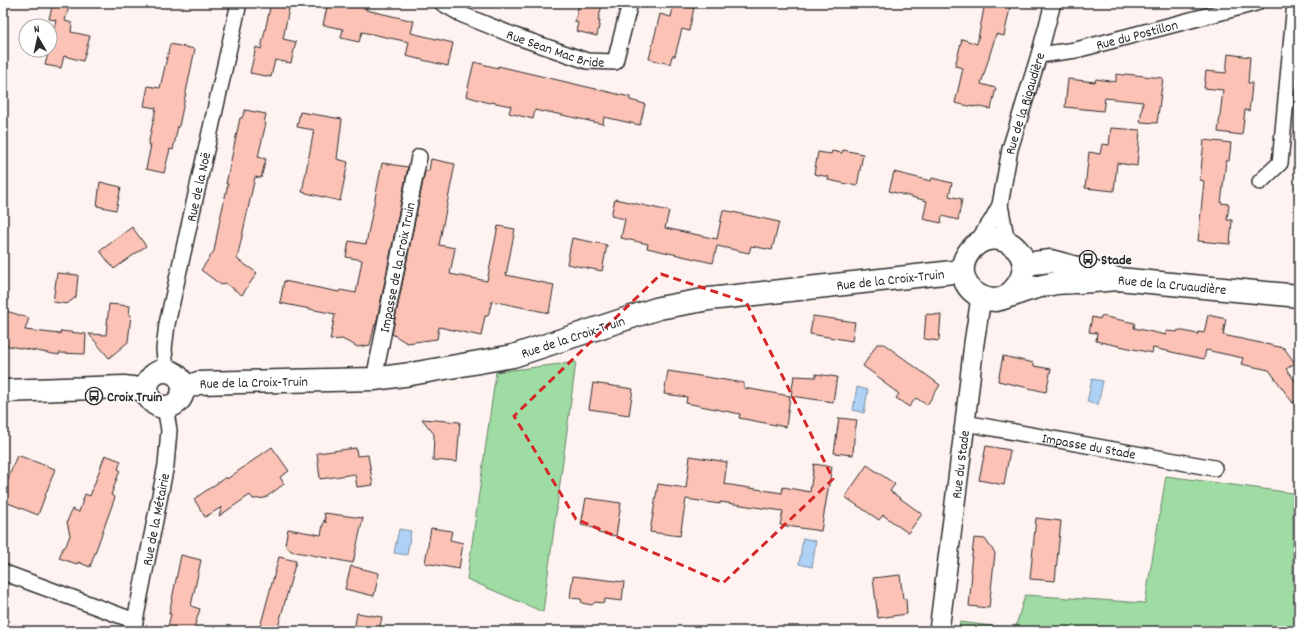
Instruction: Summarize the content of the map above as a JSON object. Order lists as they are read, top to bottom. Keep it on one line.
{"streets":{"main road":["Rue de la Croix-Truin","Rue de la Cruaudière"],"street":["Rue du Postillon","Rue Sean Mac Bride","Rue de la Rigaudière","Rue de la Noë","Impasse de la Croix Truin","Impasse du Stade","Rue du Stade","Rue de la Métairie"]},"crossings":[["Rue du Postillon","Rue de la Rigaudière"],["Rue de la Rigaudière","Rue de la Croix-Truin"],["Rue de la Rigaudière","Rue de la Cruaudière"],["Rue de la Rigaudière","Rue du Stade"],["Rue de la Noë","Rue de la Croix-Truin"],["Rue de la Noë","Rue de la Métairie"],["Impasse de la Croix Truin","Rue de la Croix-Truin"],["Rue de la Croix-Truin","Rue de la Cruaudière"],["Rue de la Croix-Truin","Rue du Stade"],["Rue de la Croix-Truin","Rue de la Métairie"],["Rue de la Cruaudière","Rue du Stade"],["Impasse du Stade","Rue du Stade"]],"places":{"bus stop":["Stade","Croix Truin"]},"north":"top"}
